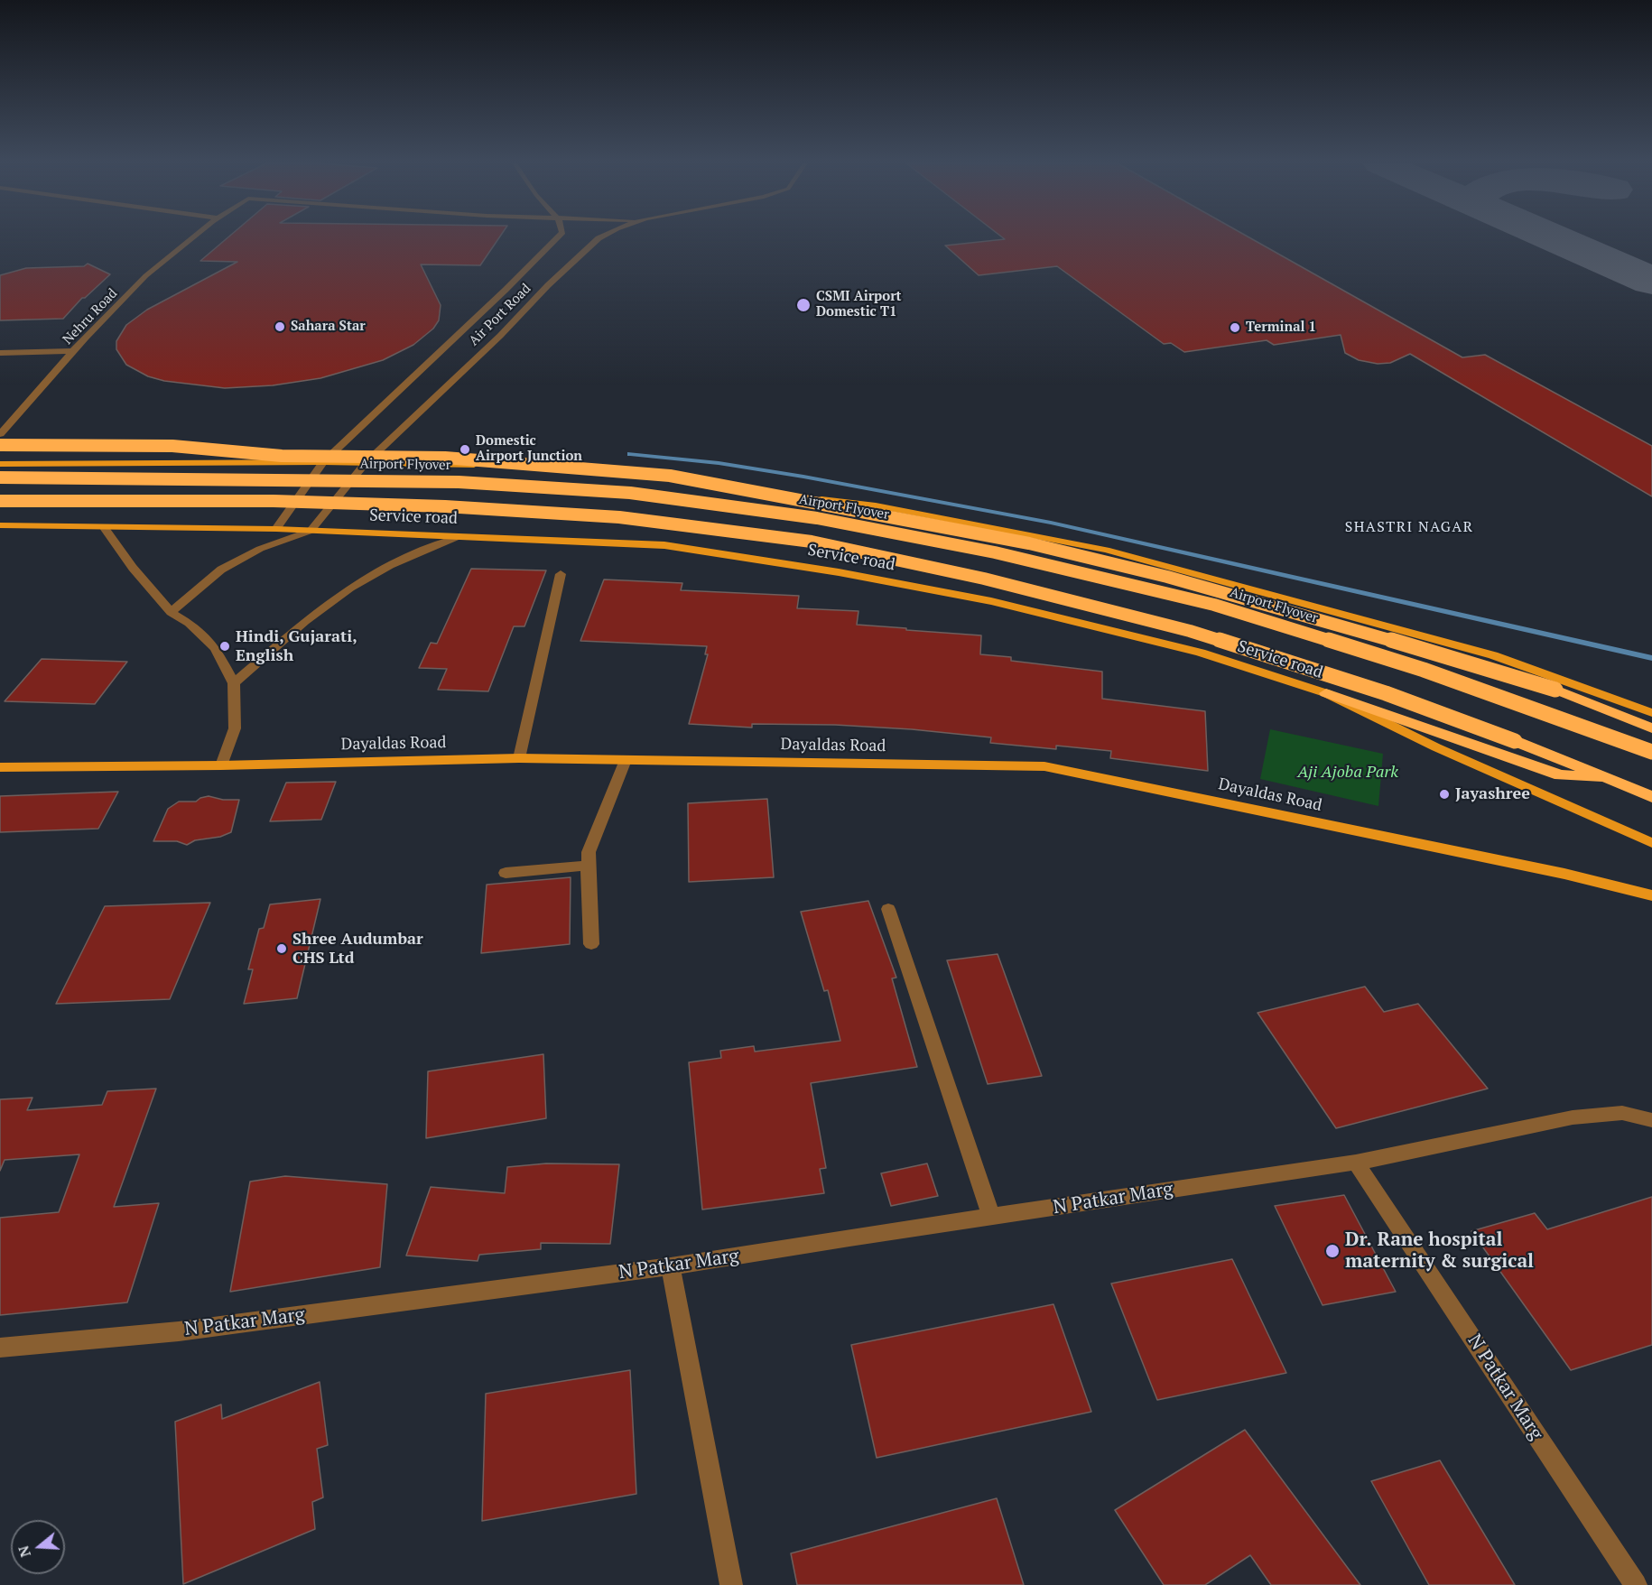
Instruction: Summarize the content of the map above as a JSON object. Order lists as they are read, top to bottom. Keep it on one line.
{"streets":{"highway":["Airport Flyover"],"main road":["Service road","Dayaldas Road"],"street":["Air Port Road","Nehru Road","N Patkar Marg"]},"crossings":[["Air Port Road","Service road"]],"districts":["SHASTRI NAGAR"],"parks":["Aji Ajoba Park"],"places":["CSMI Airport Domestic T1","Sahara Star","Terminal 1","Domestic Airport Junction","Hindi, Gujarati, English","Jayashree","Shree Audumbar CHS Ltd","Dr. Rane hospital maternity & surgical"],"north":"left"}
